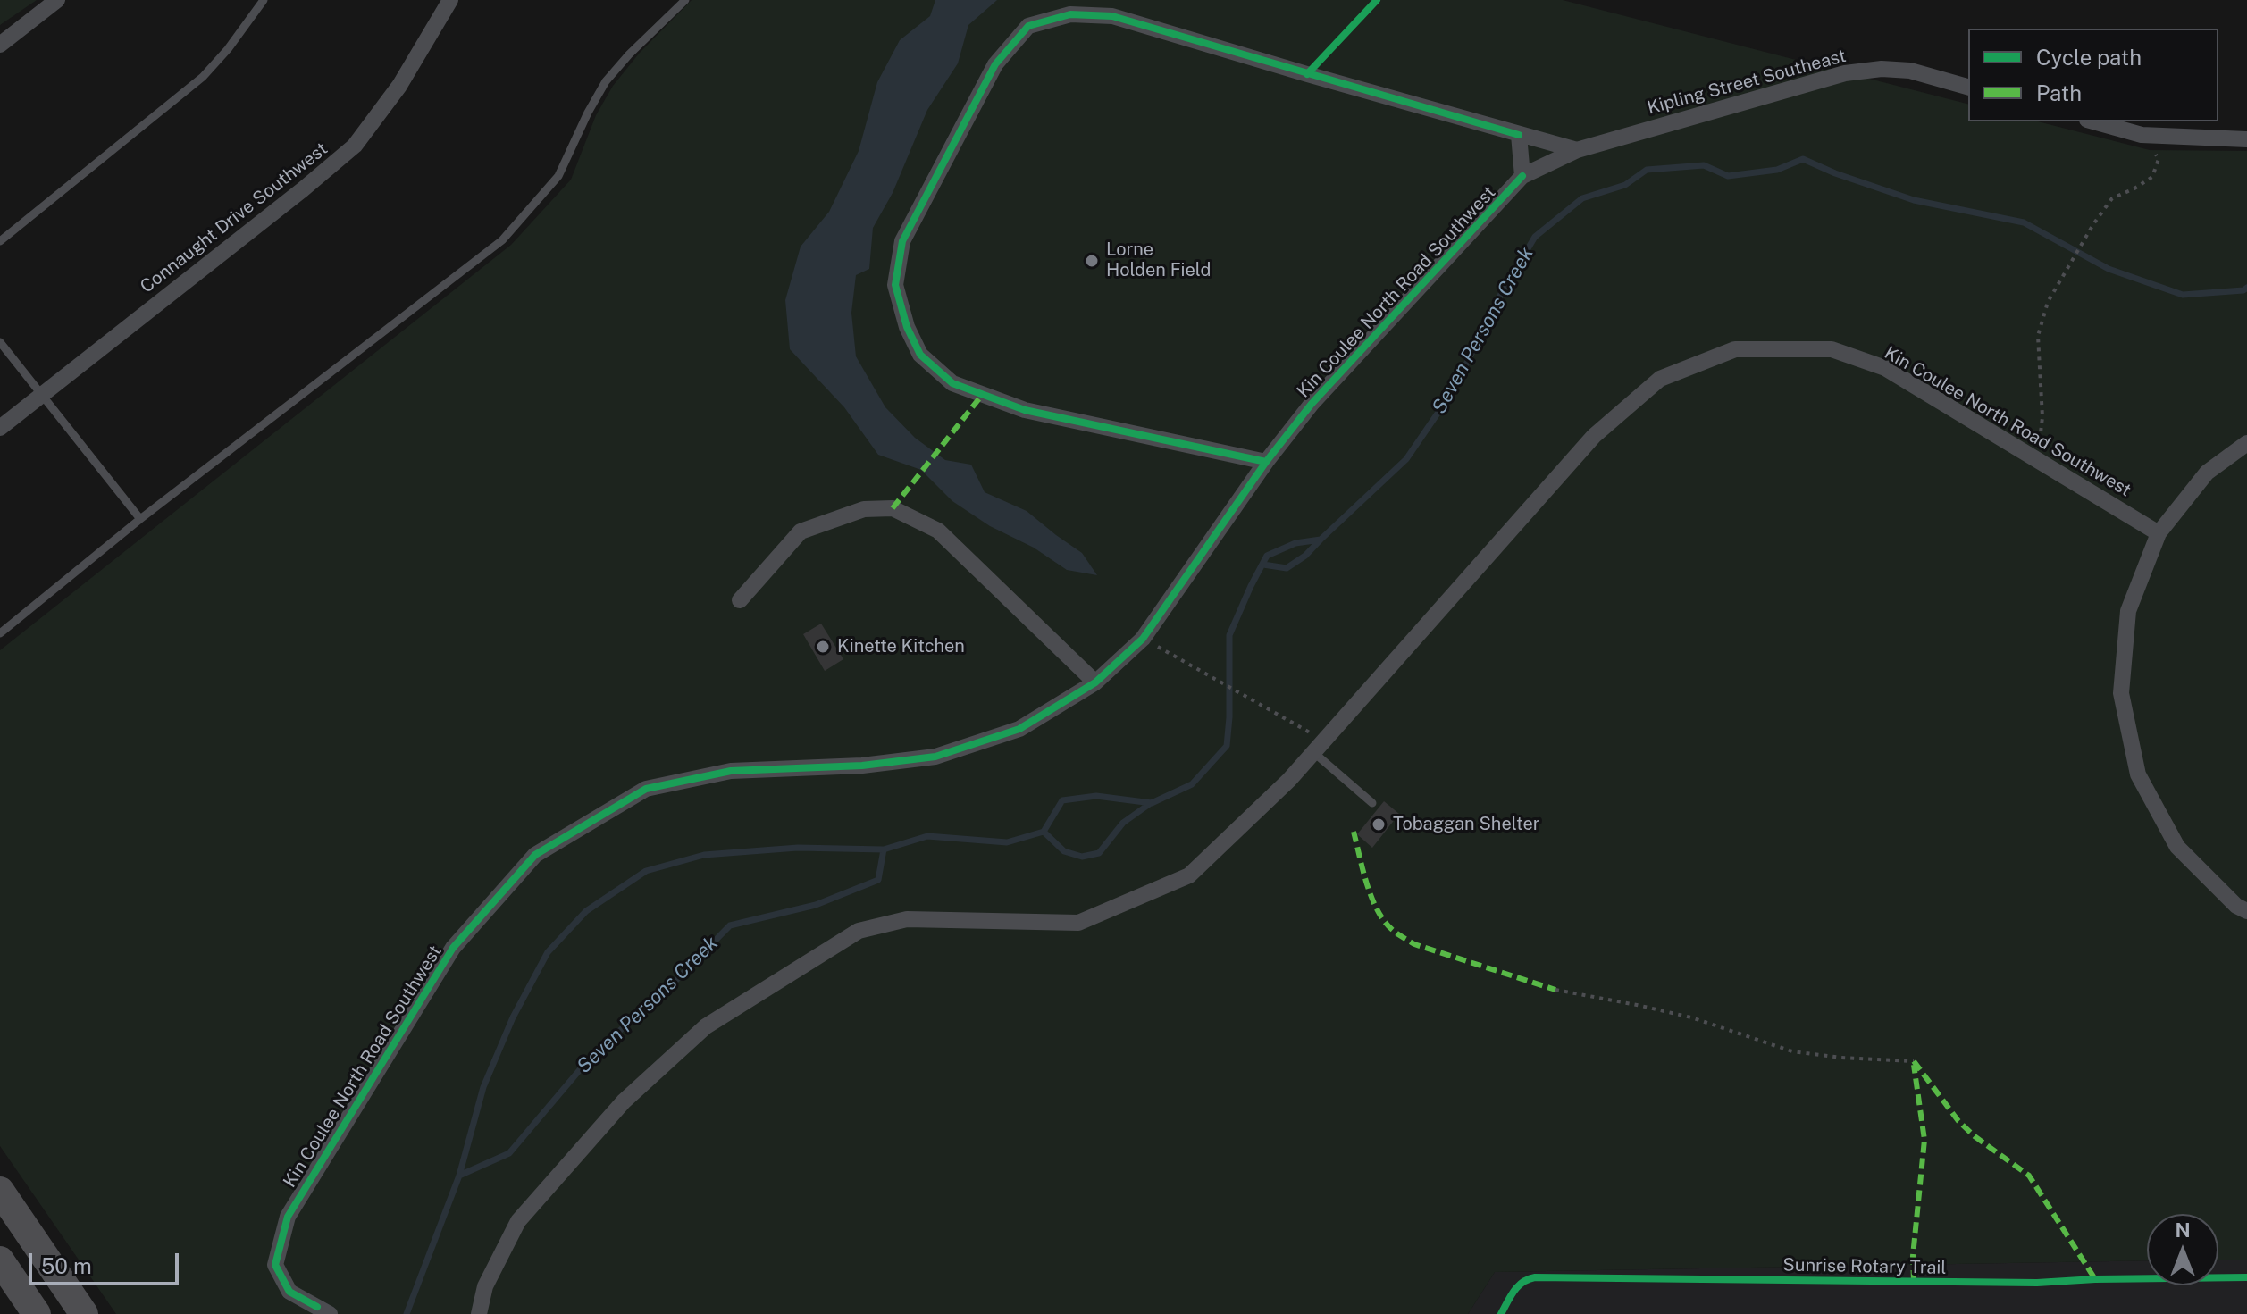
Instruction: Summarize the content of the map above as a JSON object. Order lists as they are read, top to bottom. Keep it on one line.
{"streets":{"street":["Kipling Street Southeast","Connaught Drive Southwest","Kin Coulee North Road Southwest"],"cycle path":["Sunrise Rotary Trail"]},"crossings":[["Kipling Street Southeast","Kin Coulee North Road Southwest"]],"water":["Seven Persons Creek"],"places":["Lorne Holden Field","Kinette Kitchen","Tobaggan Shelter"],"legend":["Cycle path","Path"],"scale_bar":"50 m","north":"top"}
